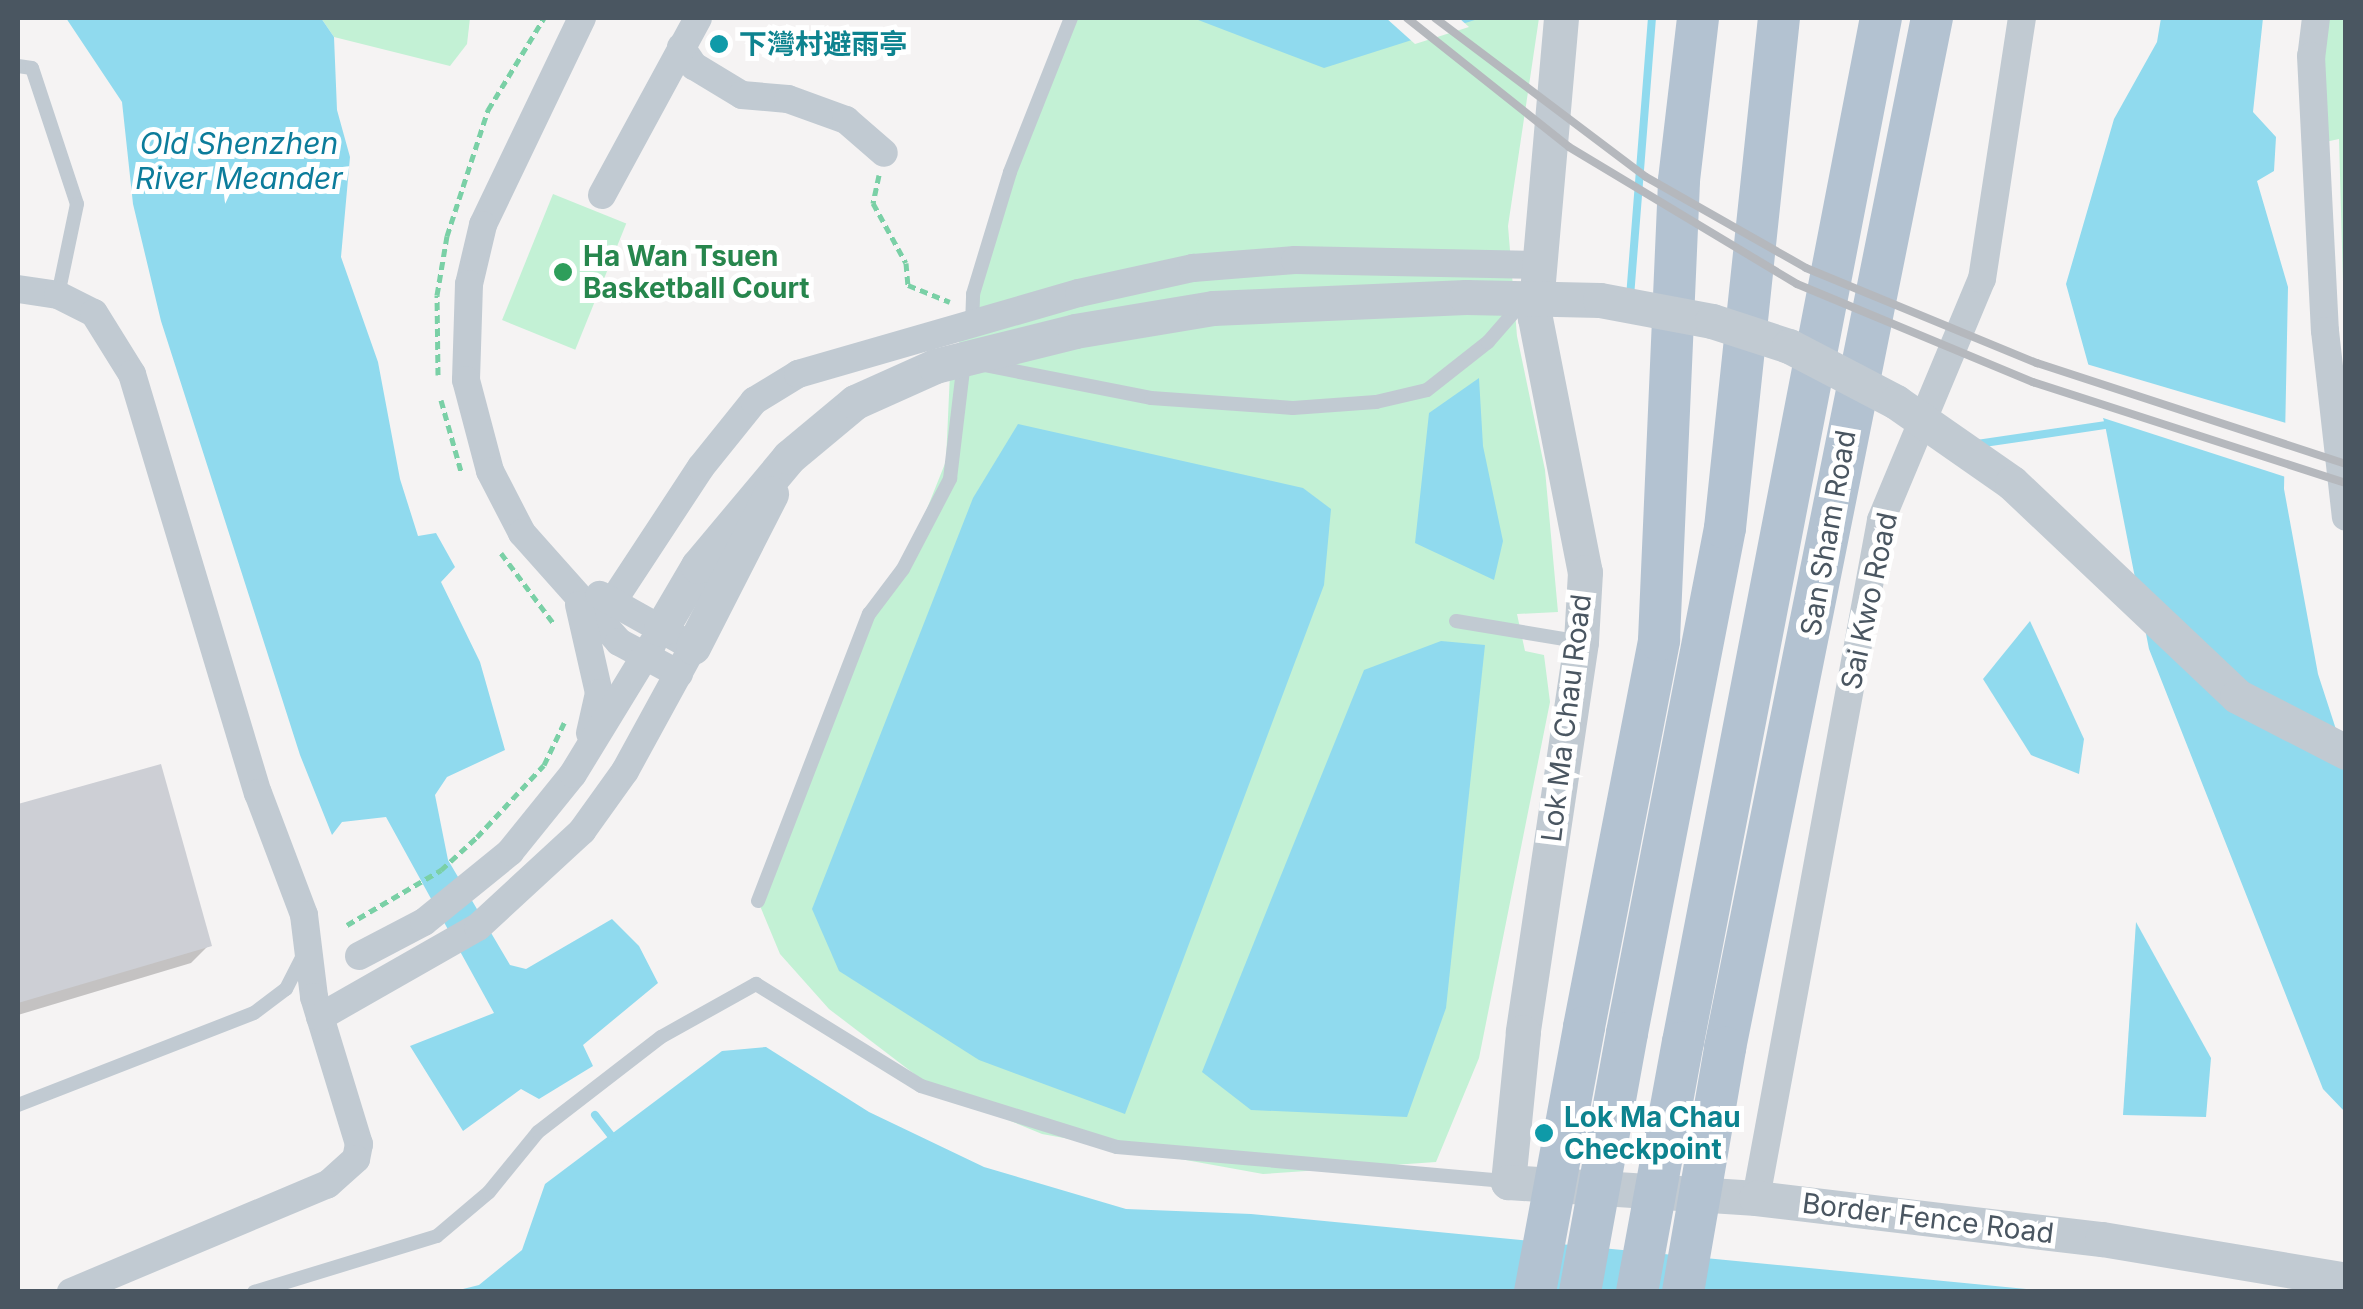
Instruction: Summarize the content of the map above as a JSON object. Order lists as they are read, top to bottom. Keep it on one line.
{"streets":{"main road":["San Sham Road"],"street":["Sai Kwo Road","Lok Ma Chau Road","Border Fence Road"]},"crossings":[["Sai Kwo Road","Border Fence Road"],["Lok Ma Chau Road","Border Fence Road"]],"water":["Old Shenzhen River Meander"],"places":["下灣村避雨亭","Ha Wan Tsuen Basketball Court","Lok Ma Chau Checkpoint"]}
